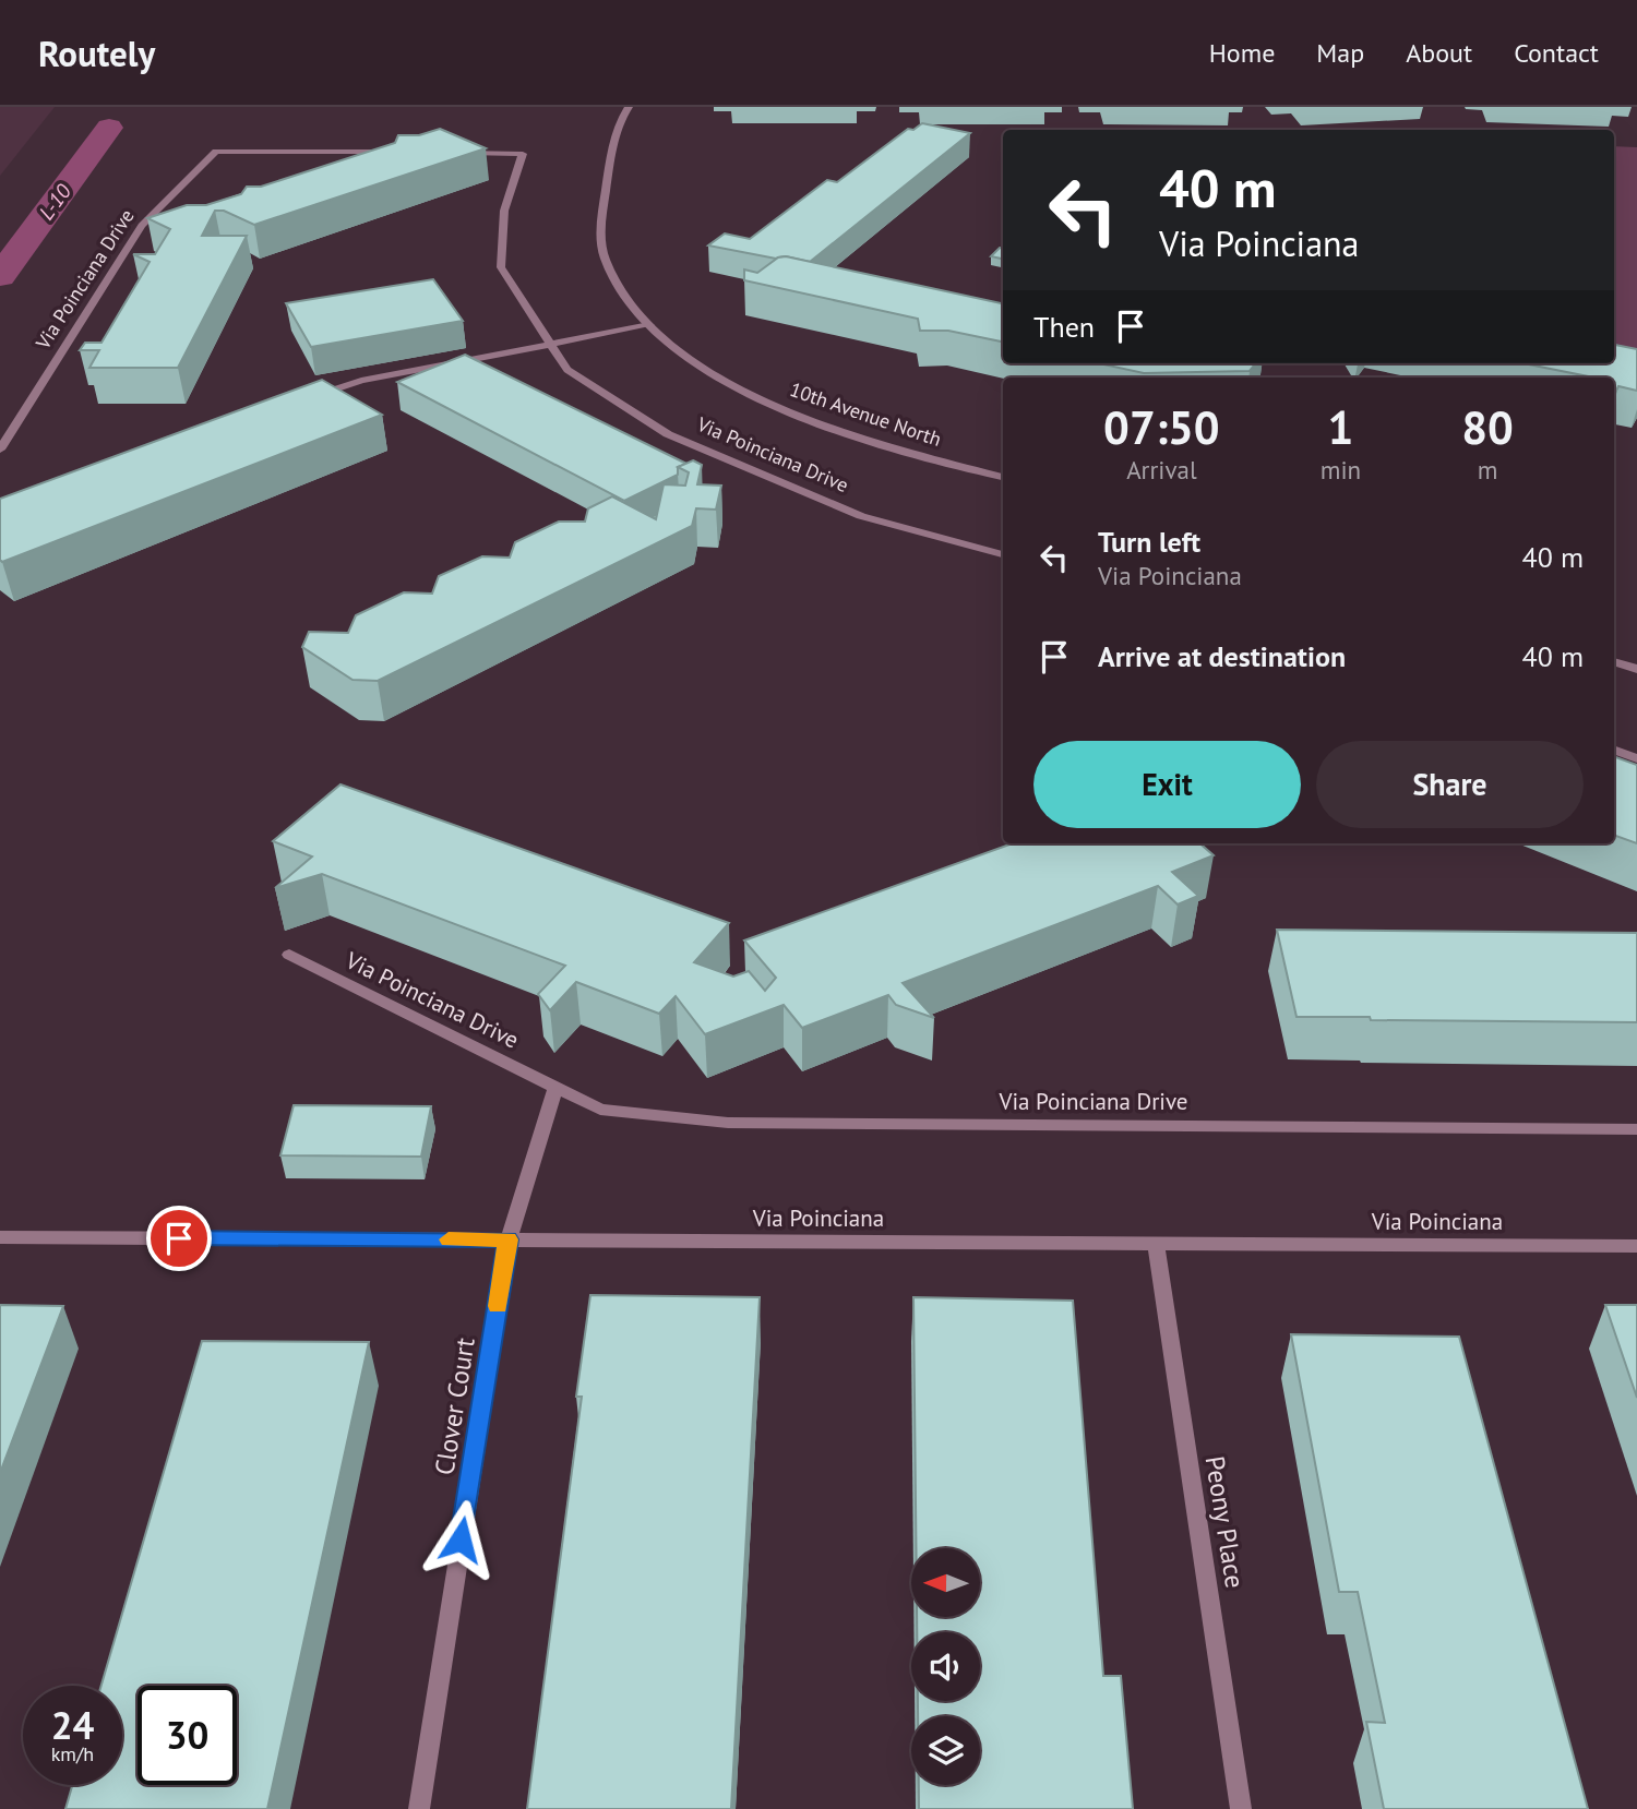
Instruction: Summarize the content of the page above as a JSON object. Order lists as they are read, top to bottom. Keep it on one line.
{"streets":{"street":["Via Poinciana Drive","10th Avenue North","Via Poinciana","Clover Court","Peony Place"]},"crossings":[["Via Poinciana","Clover Court"],["Via Poinciana","Peony Place"]],"water":["L-10"],"north":"left","page":{"header":"Routely","nav":["Home","Map","About","Contact"],"turn":["40 m","Via Poinciana"],"then":"Then","eta":["07:50","Arrival","1","min","80","m"],"list":[{"name":"Turn left","note":"Via Poinciana","value":"40 m"},{"name":"Arrive at destination","value":"40 m"}],"buttons":["Exit","Share"],"speed":"24 km/h","limit":"30"}}
